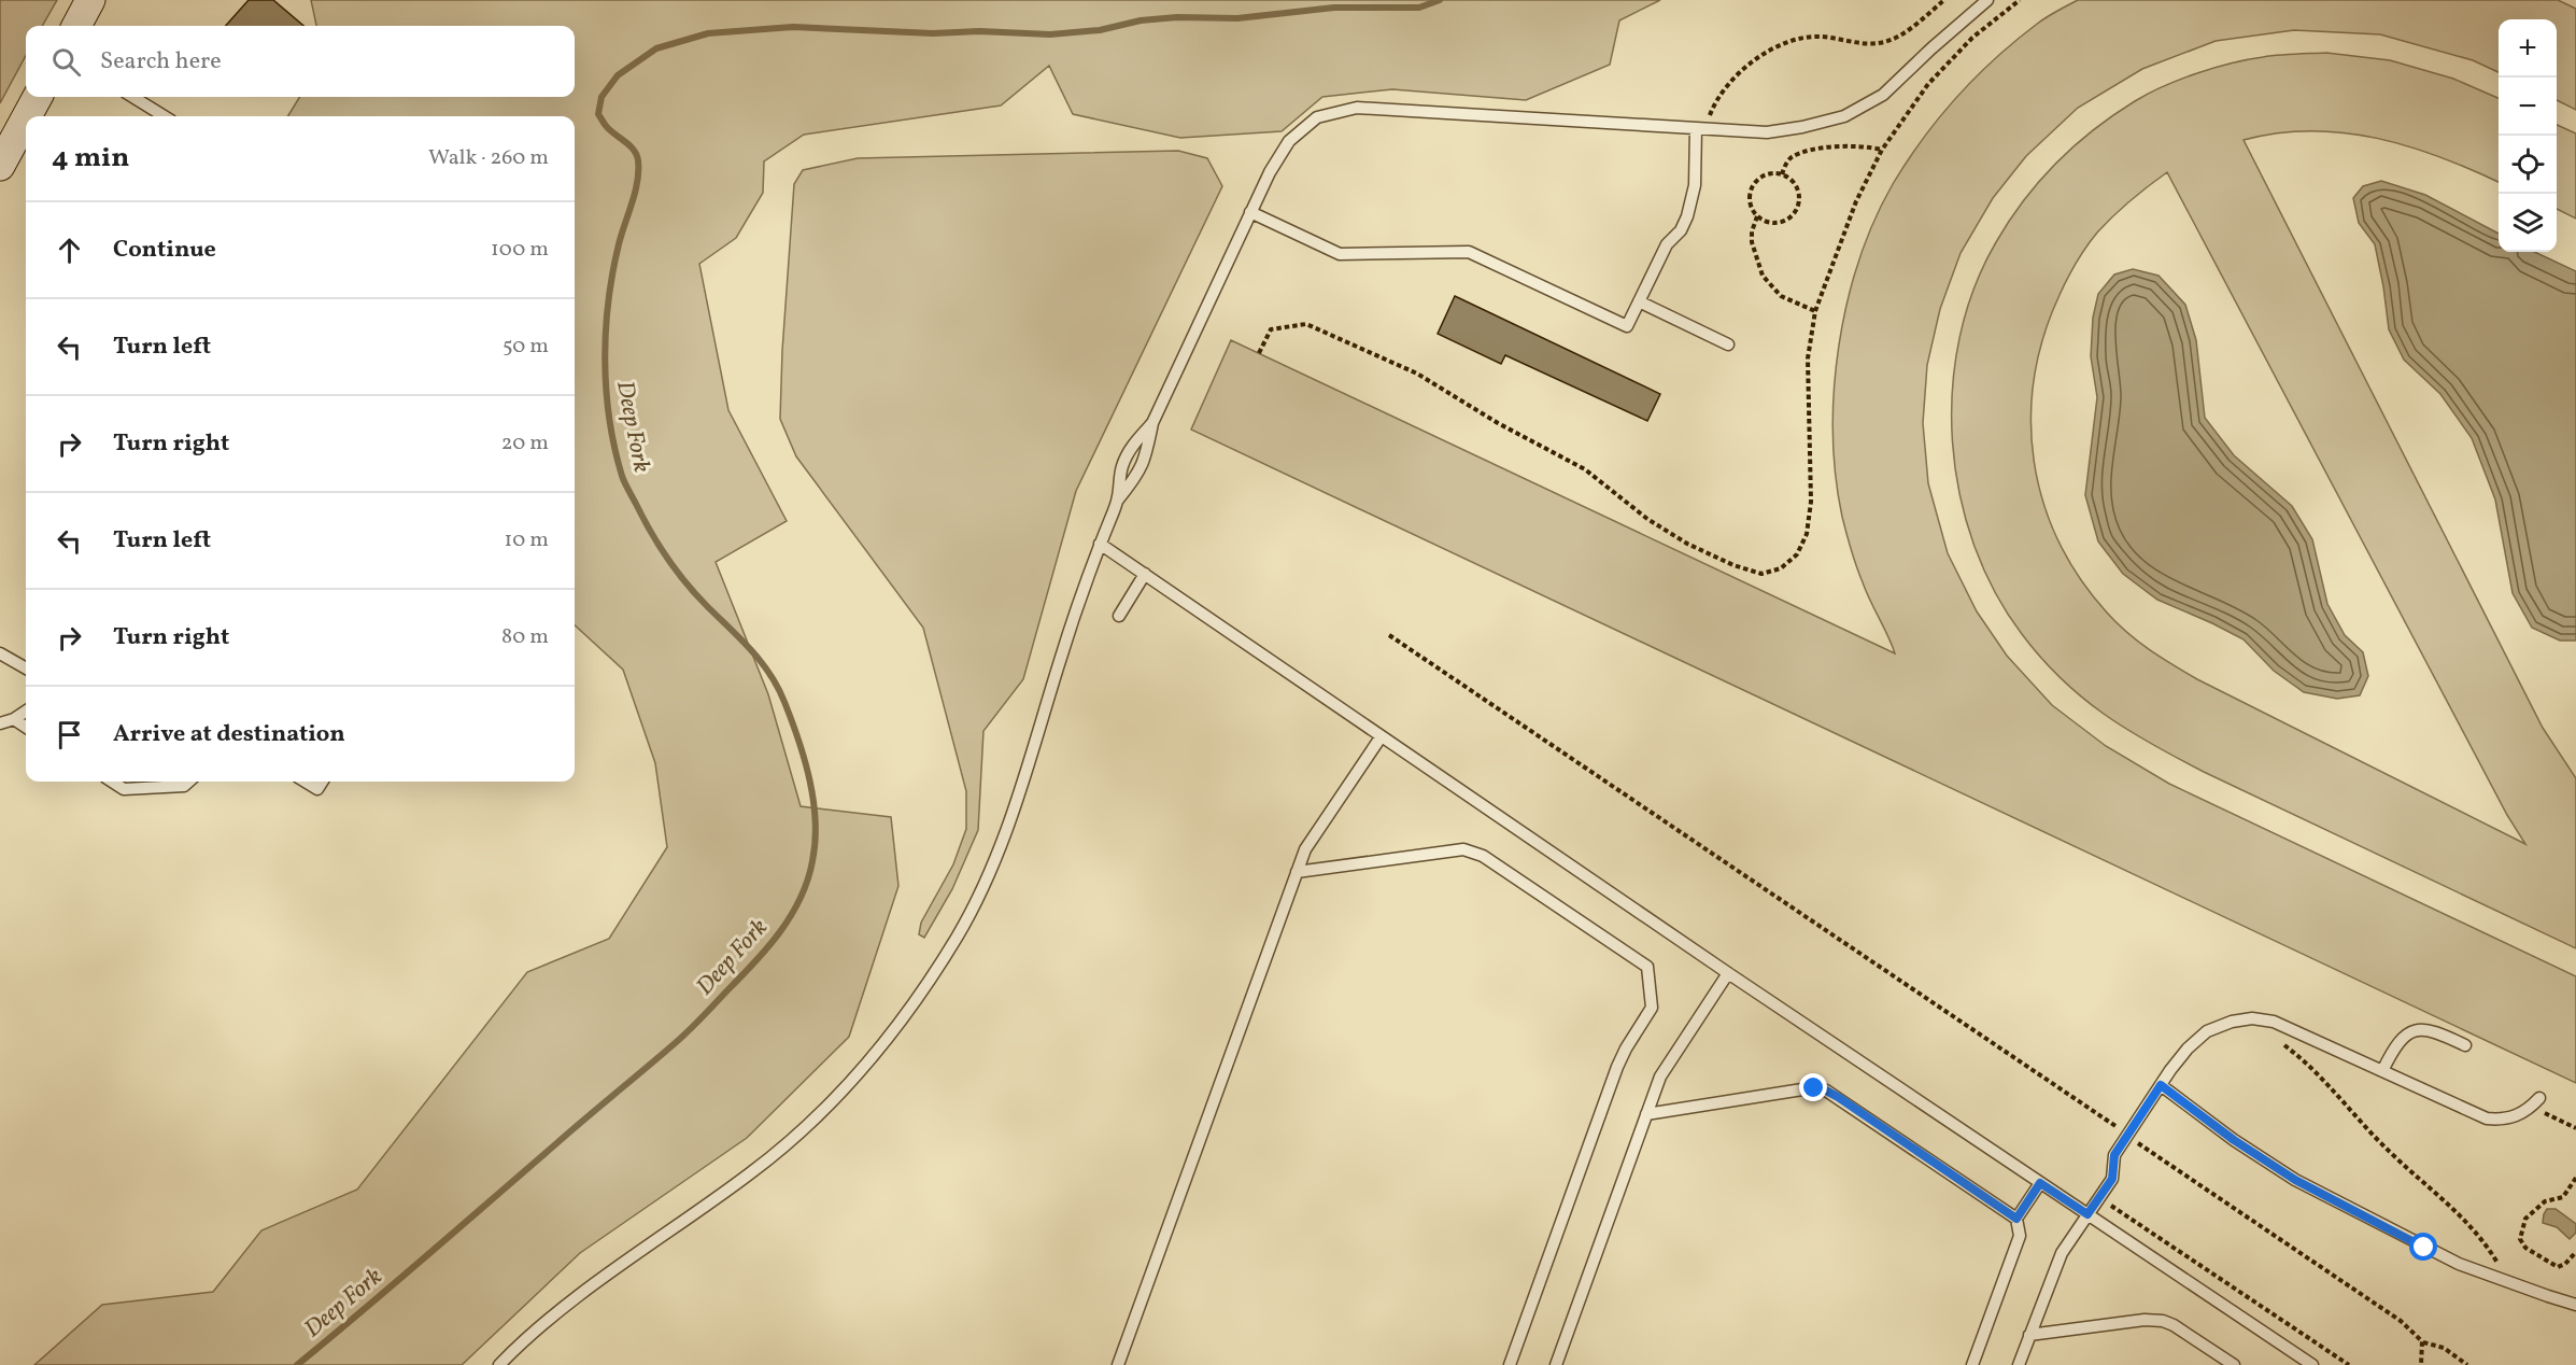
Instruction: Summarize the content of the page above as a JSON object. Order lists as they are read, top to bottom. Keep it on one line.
{"water":["Deep Fork"],"page":{"map_buttons":["+","−"],"search":"Search here","heading":["4 min","Walk · 260 m"],"list":[["Continue","100 m"],["Turn left","50 m"],["Turn right","20 m"],["Turn left","10 m"],["Turn right","80 m"],"Arrive at destination"]}}
